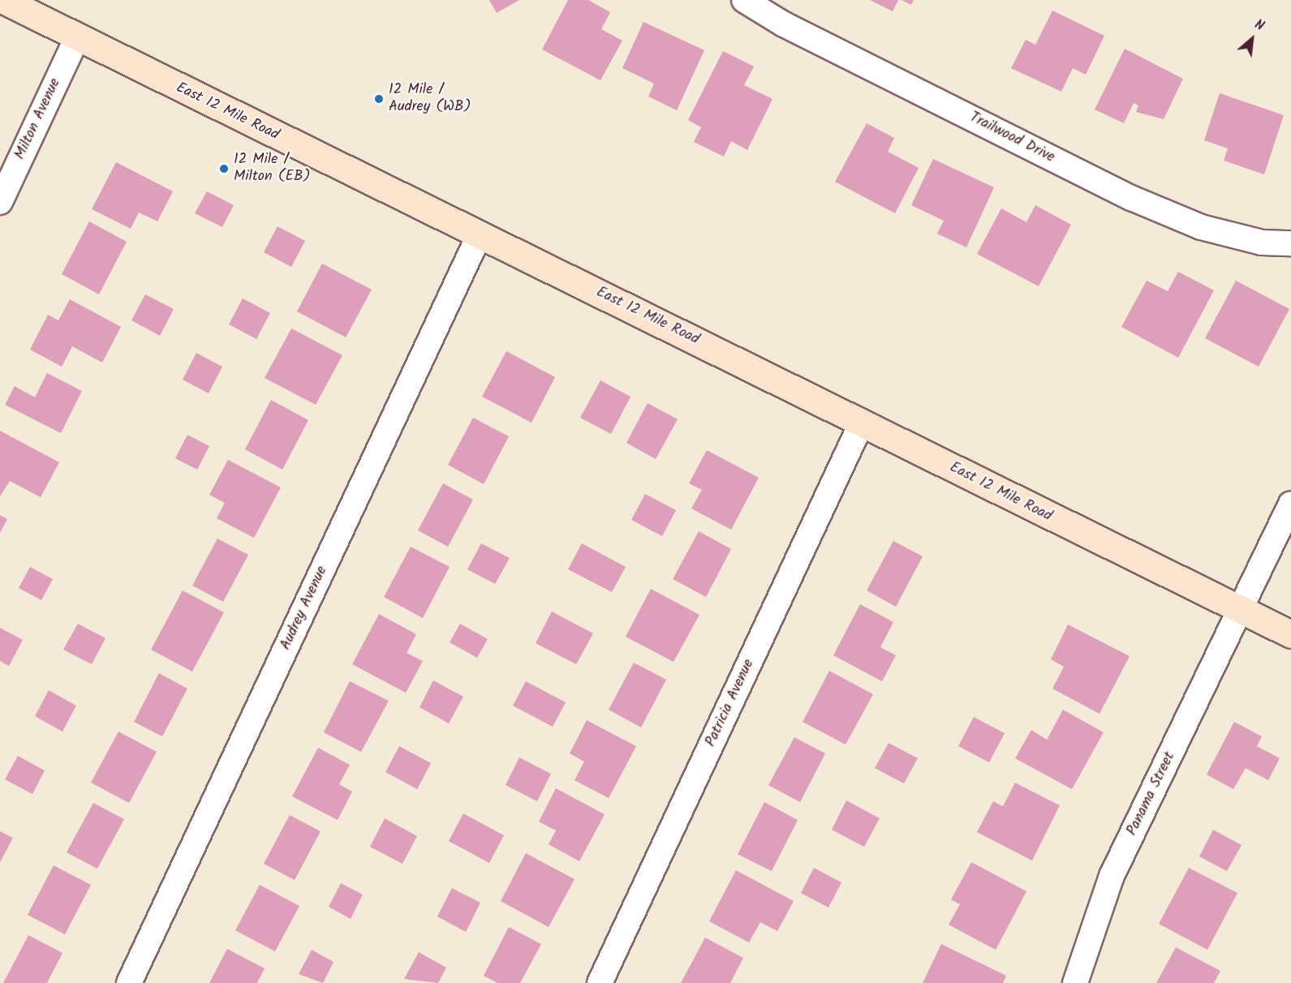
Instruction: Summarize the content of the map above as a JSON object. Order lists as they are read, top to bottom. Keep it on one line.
{"streets":{"main road":["East 12 Mile Road"],"street":["Milton Avenue","Trailwood Drive","Audrey Avenue","Patricia Avenue","Panama Street"]},"crossings":[["East 12 Mile Road","Milton Avenue"],["East 12 Mile Road","Audrey Avenue"],["East 12 Mile Road","Patricia Avenue"],["East 12 Mile Road","Panama Street"]],"places":["12 Mile / Audrey (WB)","12 Mile / Milton (EB)"],"north":"top right"}
